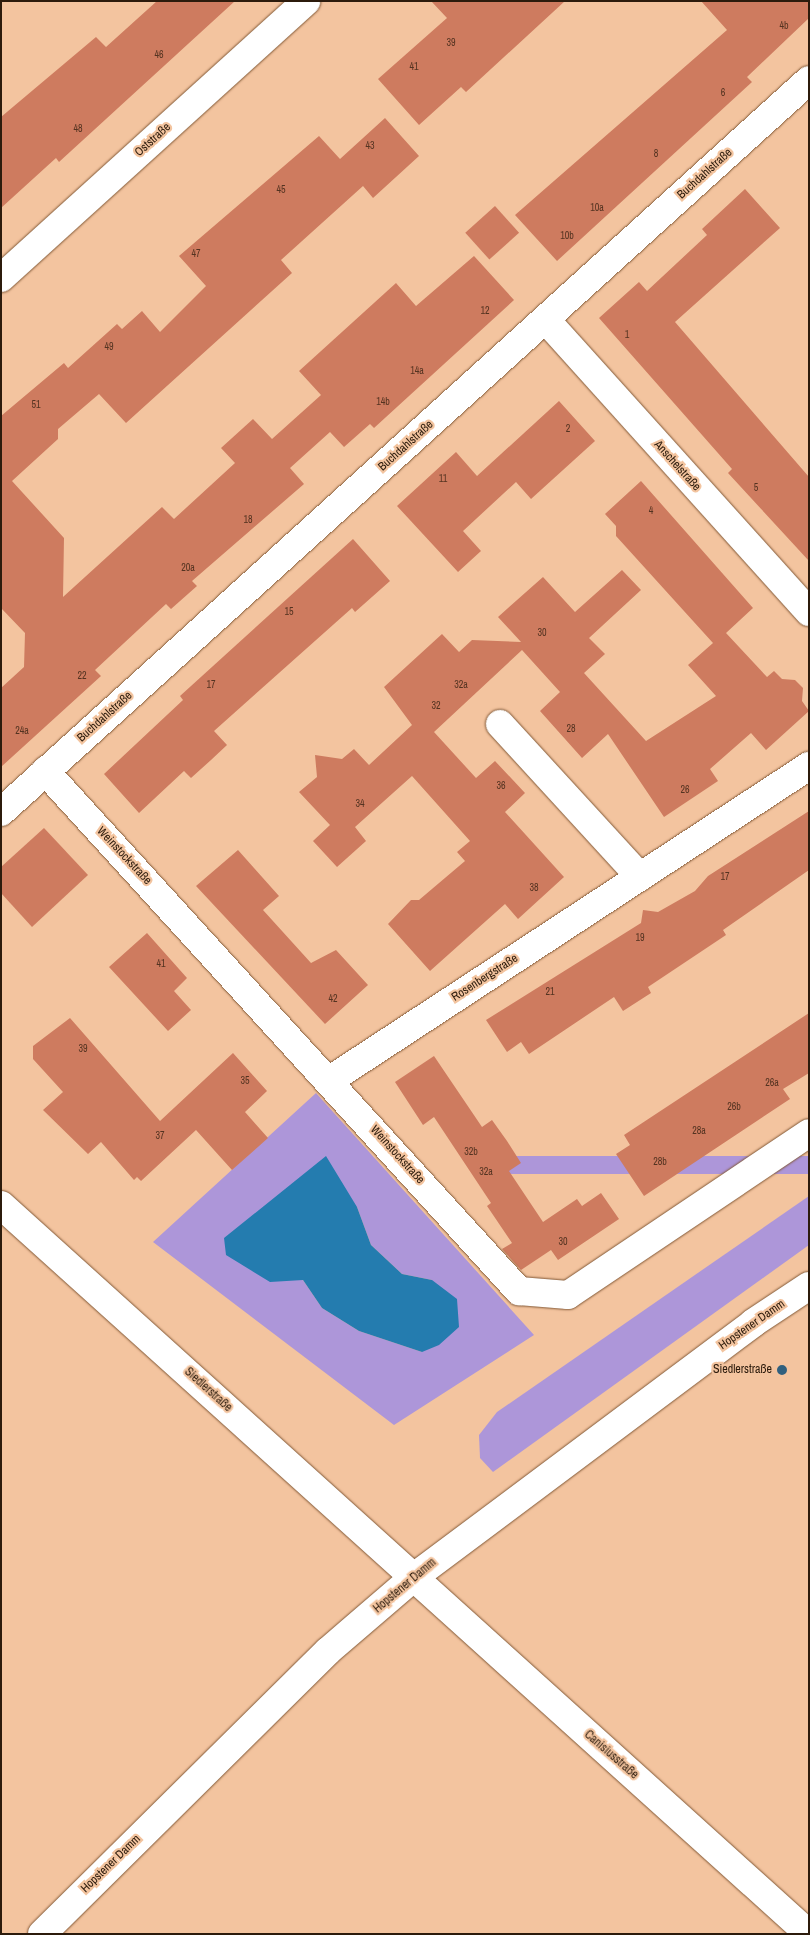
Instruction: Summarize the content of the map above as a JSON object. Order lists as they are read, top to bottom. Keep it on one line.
{"streets":{"street":["Oststraße","Buchdahlstraße","Anschelstraße","Weinstockstraße","Rosenbergstraße","Hopstener Damm","Siedlerstraße","Canisiusstraße"]},"crossings":[["Buchdahlstraße","Anschelstraße"],["Buchdahlstraße","Weinstockstraße"],["Weinstockstraße","Rosenbergstraße"],["Hopstener Damm","Siedlerstraße"],["Hopstener Damm","Canisiusstraße"],["Siedlerstraße","Canisiusstraße"]],"places":["Siedlerstraße"],"house_numbers":["4b","39","46","41","6","48","43","8","45","10a","10b","47","12","1","49","14a","14b","51","2","11","5","4","18","20a","15","30","22","17","32a","32","28","24a","36","26","34","17","38","19","41","21","42","39","35","26a","26b","28a","37","32b","28b","32a","30"]}
